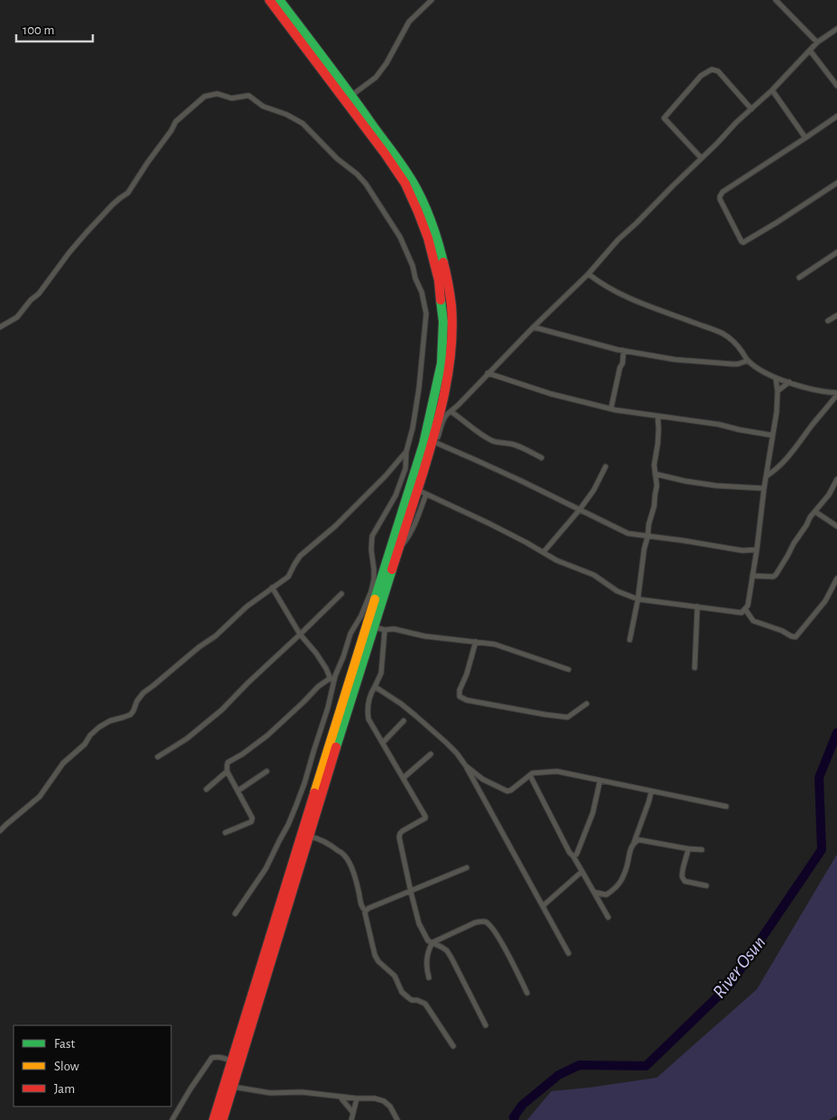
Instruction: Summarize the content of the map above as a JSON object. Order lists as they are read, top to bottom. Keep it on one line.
{"water":["River Osun"],"legend":["Fast","Slow","Jam"],"scale_bar":"100 m"}
